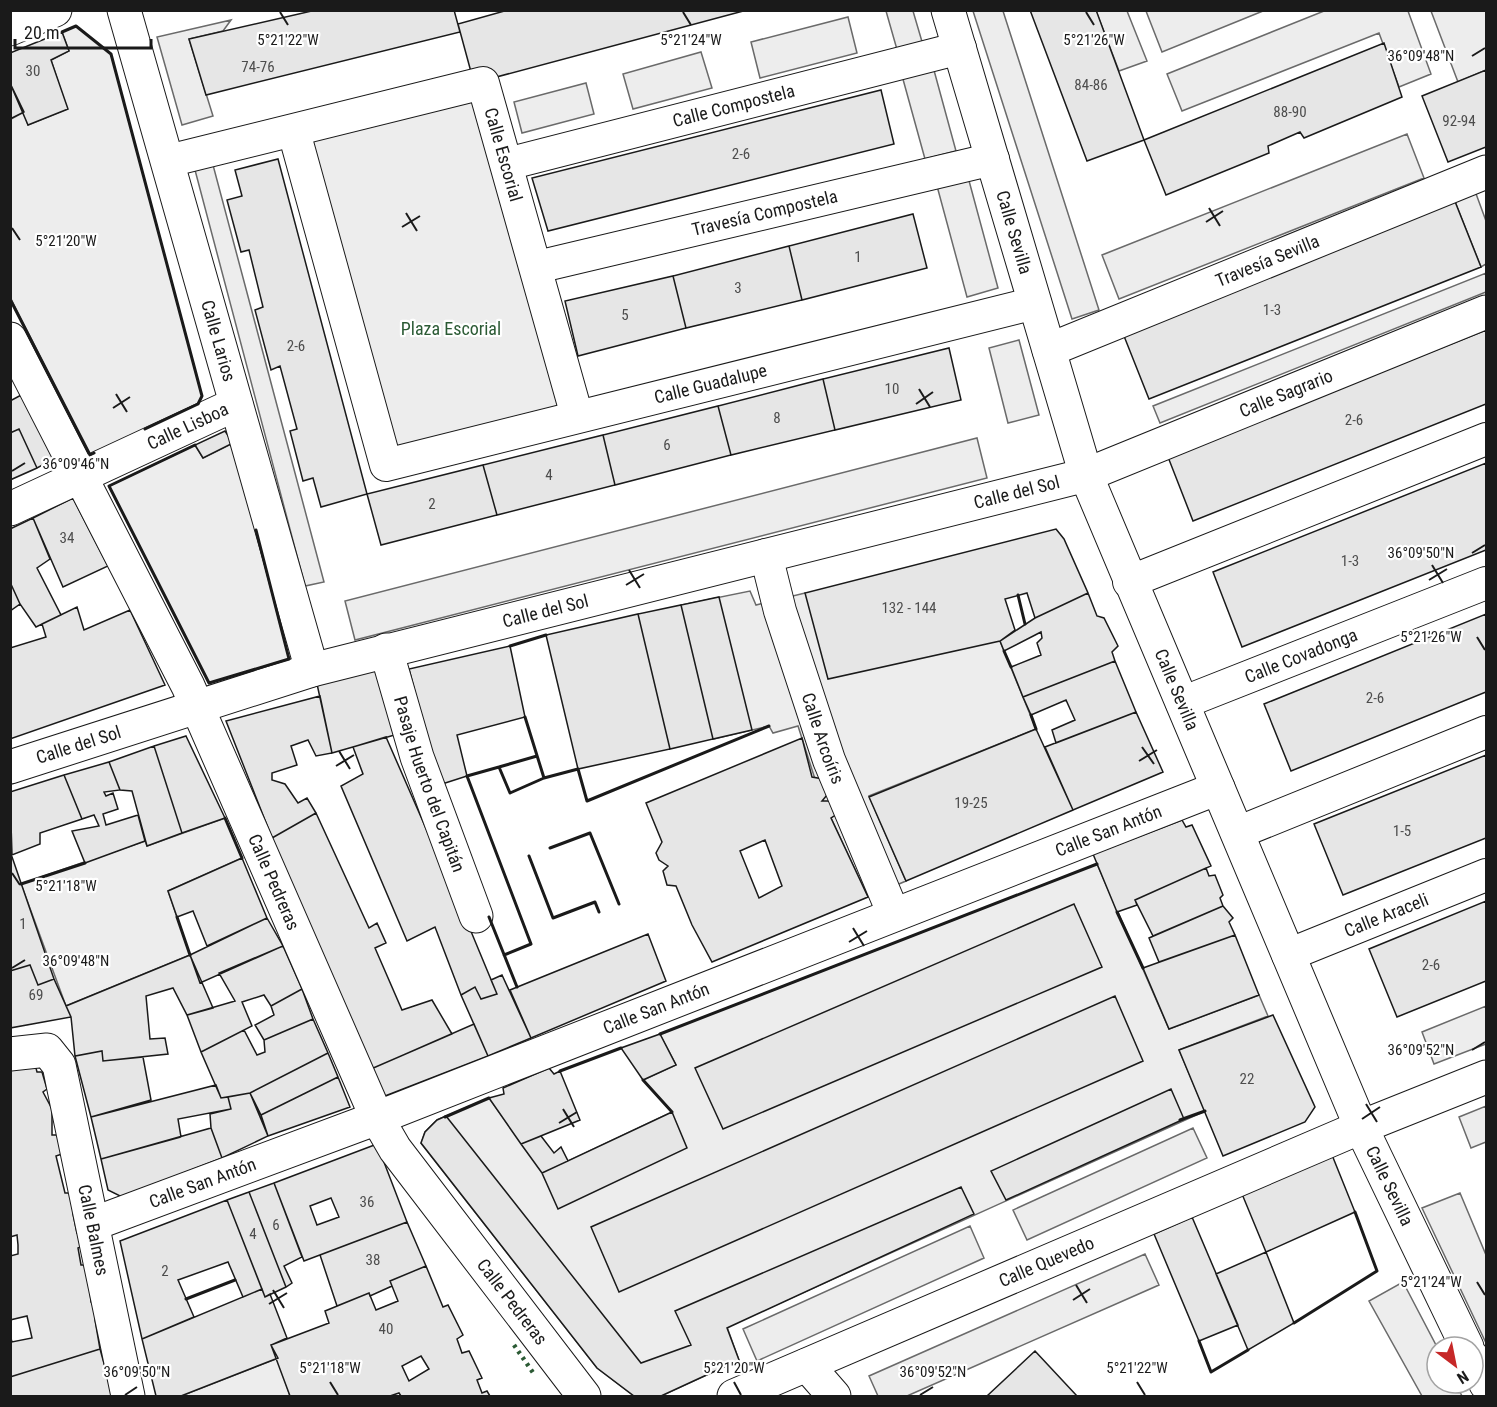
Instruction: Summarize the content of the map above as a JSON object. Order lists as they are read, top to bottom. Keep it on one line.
{"streets":{"street":["Calle Compostela","Calle Escorial","Travesía Compostela","Calle Sevilla","Travesía Sevilla","Calle Larios","Calle Guadalupe","Calle Sagrario","Calle Lisboa","Calle del Sol","Calle Covadonga","Calle Arcoíris","Pasaje Huerto del Capitán","Calle San Antón","Calle Pedreras","Calle Araceli","Calle Balmes","Calle Quevedo"]},"crossings":[["Calle Compostela","Calle Escorial"],["Calle Compostela","Calle Sevilla"],["Calle Escorial","Travesía Compostela"],["Calle Escorial","Calle Larios"],["Calle Escorial","Calle Guadalupe"],["Travesía Compostela","Calle Sevilla"],["Calle Sevilla","Travesía Sevilla"],["Calle Sevilla","Calle Guadalupe"],["Calle Sevilla","Calle Sagrario"],["Calle Sevilla","Calle del Sol"],["Calle Sevilla","Calle Covadonga"],["Calle Sevilla","Calle San Antón"],["Calle Sevilla","Calle Araceli"],["Calle Sevilla","Calle Quevedo"],["Calle Larios","Calle Lisboa"],["Calle Larios","Calle del Sol"],["Calle Sagrario","Calle del Sol"],["Calle Lisboa","Calle Pedreras"],["Calle del Sol","Calle Arcoíris"],["Calle del Sol","Pasaje Huerto del Capitán"],["Calle del Sol","Calle Pedreras"],["Calle Arcoíris","Calle San Antón"],["Calle San Antón","Calle Pedreras"],["Calle San Antón","Calle Balmes"]],"parks":["Plaza Escorial"],"house_numbers":["74-76","30","84-86","88-90","92-94","2-6","1","3","1-3","5","2-6","10","8","2-6","6","4","2","34","1-3","132 - 144","2-6","19-25","1-5","1","2-6","69","22","36","6","4","38","2","40"],"scale_bar":"20 m","north":"bottom right","coordinates":["5°21'22\"W","5°21'24\"W","5°21'26\"W","36°09'48\"N","5°21'20\"W","36°09'46\"N","36°09'50\"N","5°21'18\"W","36°09'52\"N"]}
